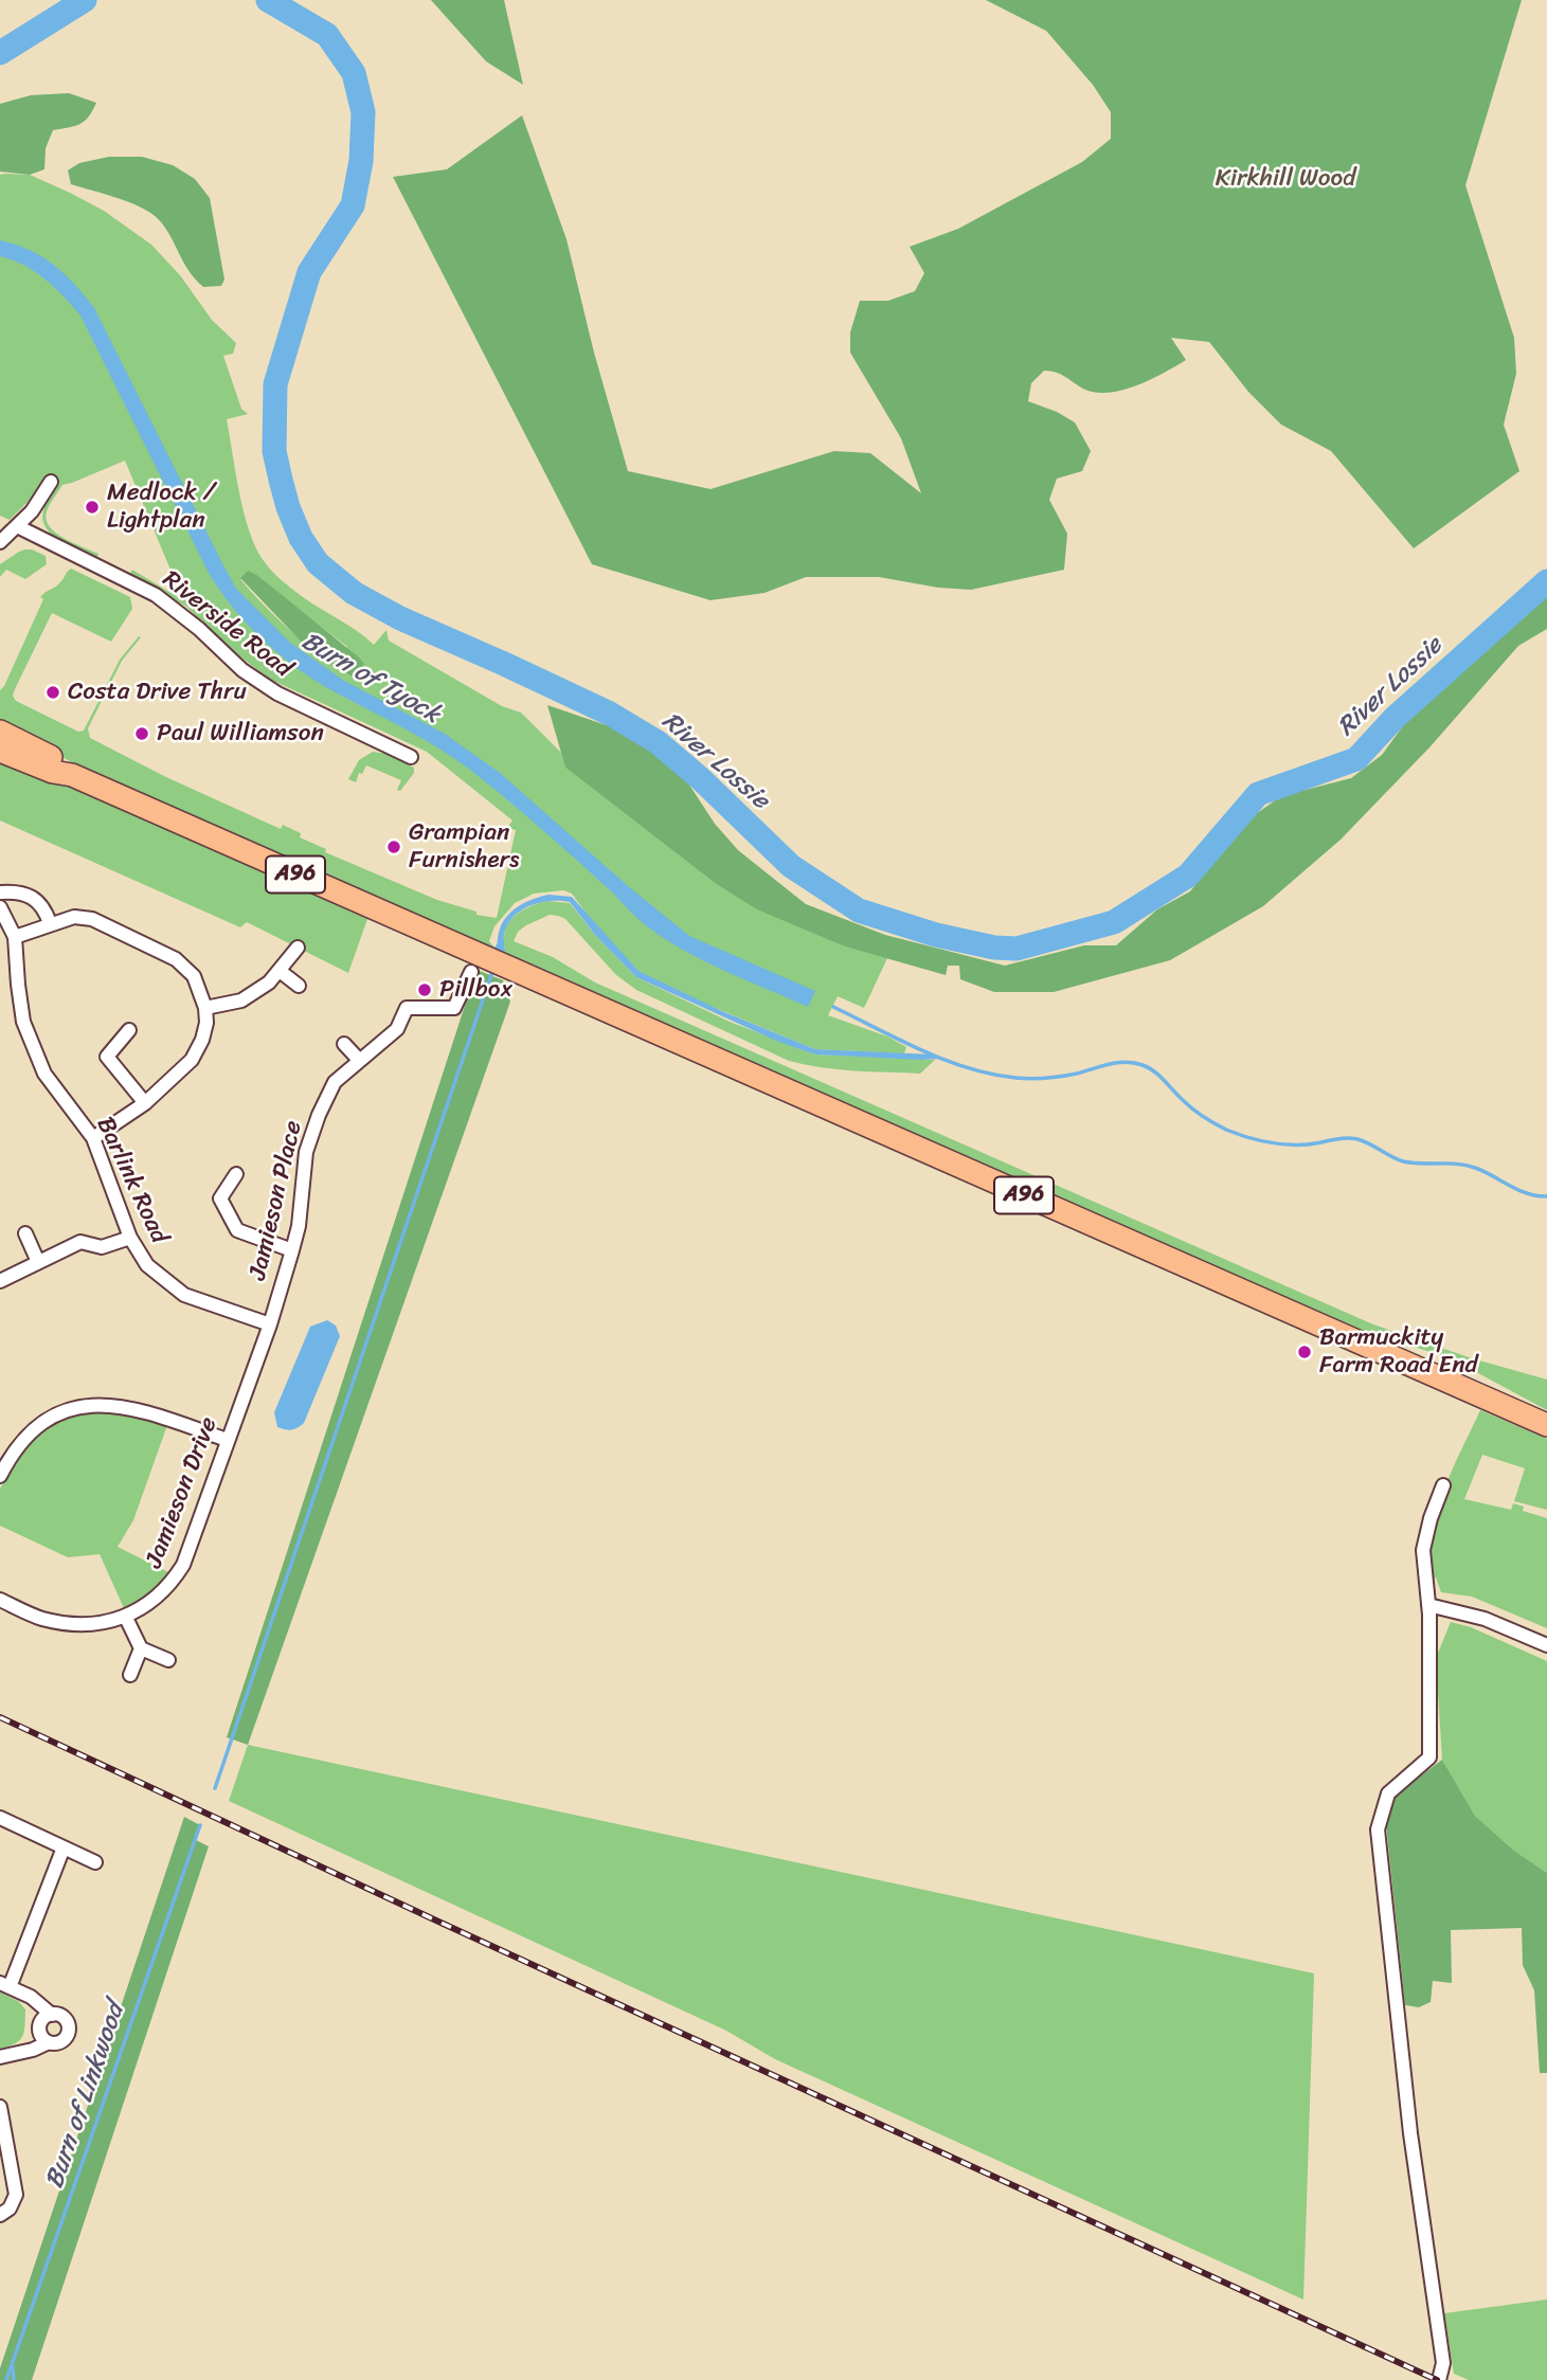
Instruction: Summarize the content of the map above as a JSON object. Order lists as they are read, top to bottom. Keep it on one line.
{"streets":{"highway":["A96"],"street":["Riverside Road","Barlink Road","Jamieson Place","Jamieson Drive"]},"crossings":[["A96","Jamieson Place"],["Barlink Road","Jamieson Place"],["Barlink Road","Jamieson Drive"],["Jamieson Place","Jamieson Drive"]],"water":["Burn of Tyock","River Lossie","Burn of Linkwood"],"parks":["Kirkhill Wood"],"places":["Medlock / Lightplan","Costa Drive Thru","Paul Williamson","Grampian Furnishers","Pillbox","Barmuckity Farm Road End"]}
